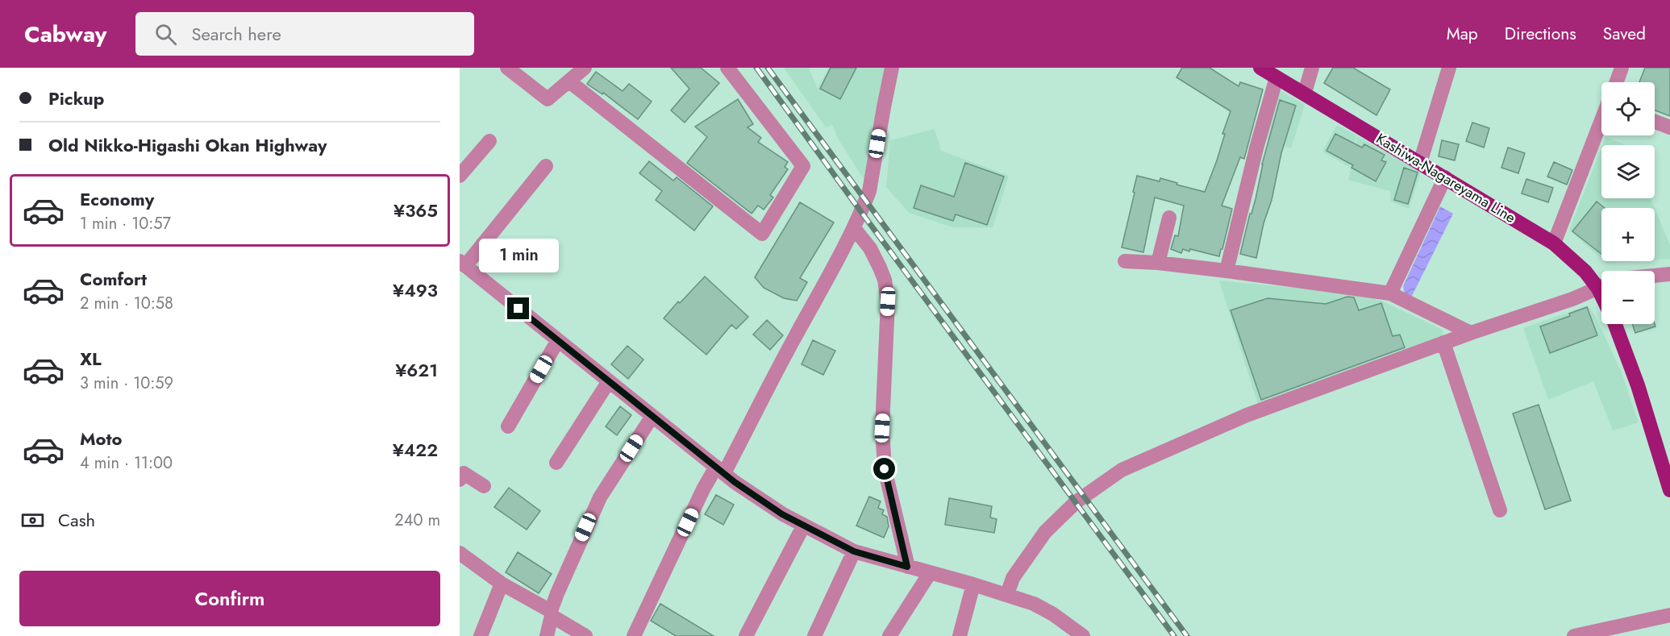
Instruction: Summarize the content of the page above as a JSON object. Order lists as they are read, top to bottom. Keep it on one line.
{"streets":{"main road":["Kashiwa-Nagareyama Line"]},"page":{"header":"Cabway","search":"Search here","nav":["Map","Directions","Saved"],"banner":["Pickup","Old Nikko-Higashi Okan Highway"],"map_buttons":["+","−"],"list":[{"name":"Economy","note":"1 min · 10:57","value":"¥365"},{"name":"Comfort","note":"2 min · 10:58","value":"¥493"},{"name":"XL","note":"3 min · 10:59","value":"¥621"},{"name":"Moto","note":"4 min · 11:00","value":"¥422"}],"bubble":"1 min","pay":["Cash","240 m"],"buttons":"Confirm"}}
